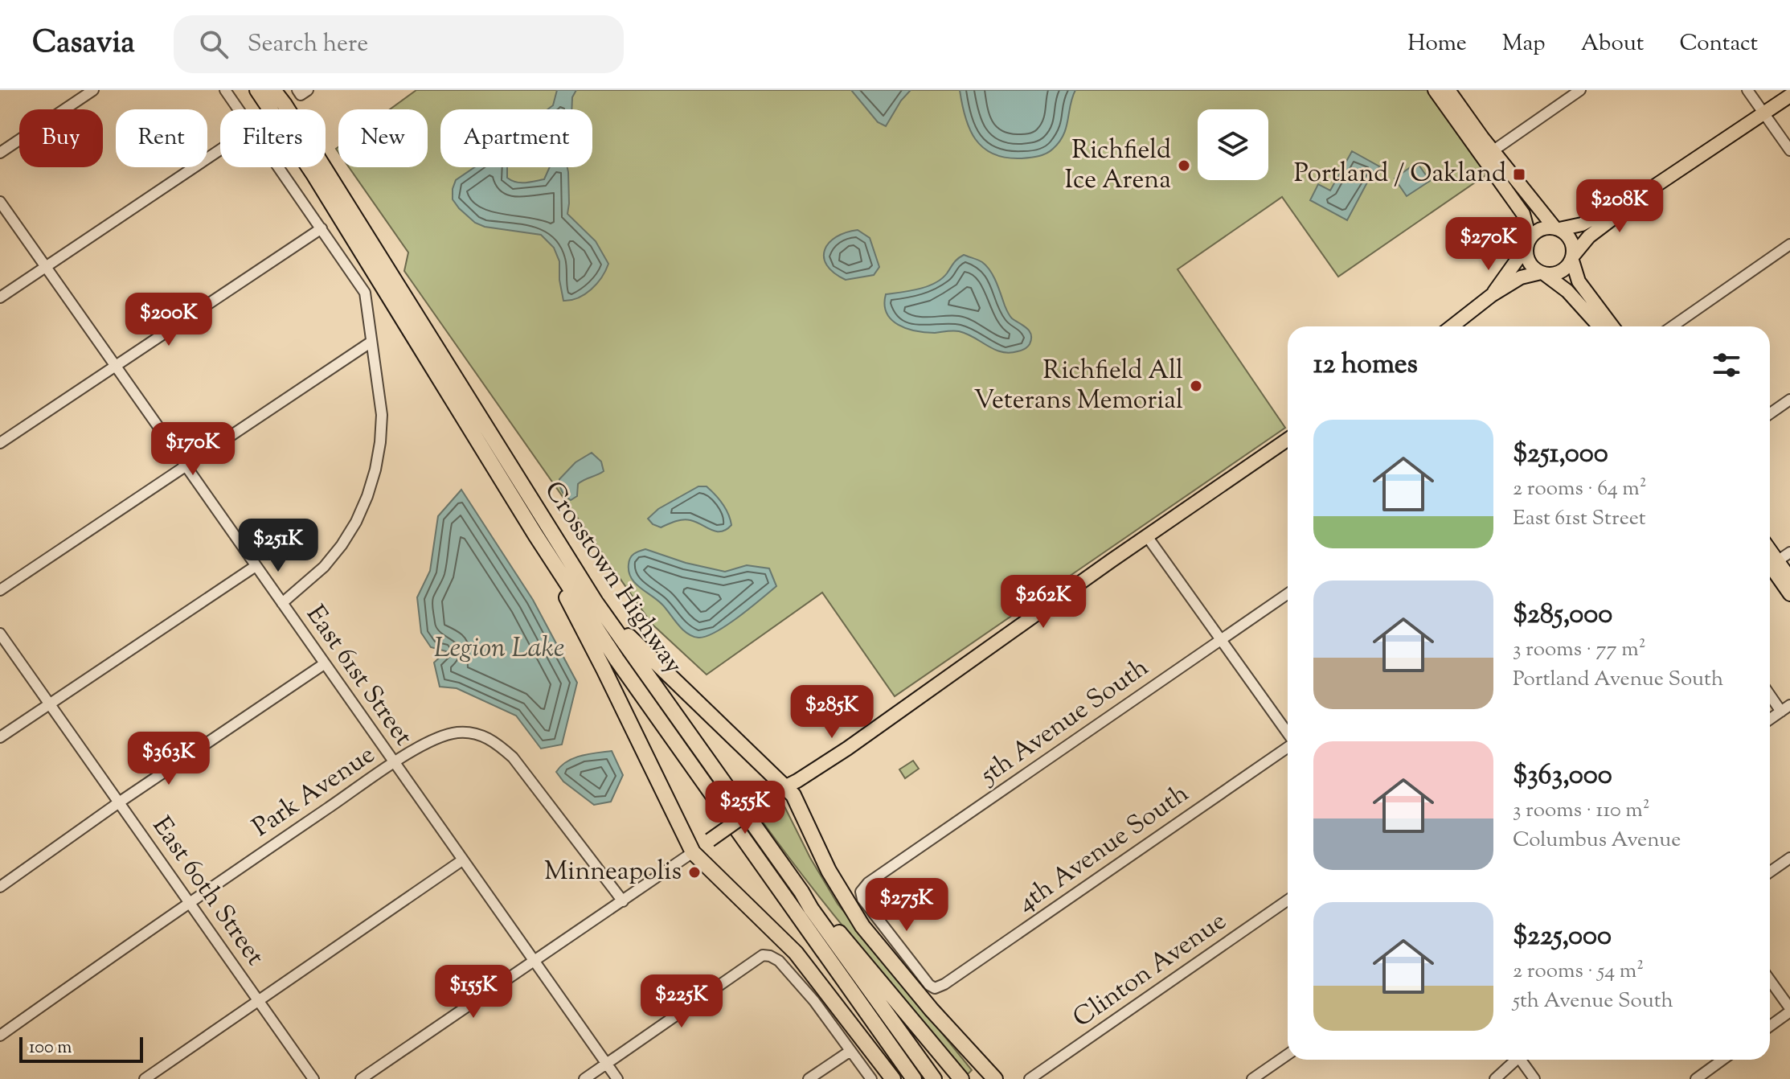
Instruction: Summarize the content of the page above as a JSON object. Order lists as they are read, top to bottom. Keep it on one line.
{"streets":{"highway":["Crosstown Highway"],"street":["East 61st Street","5th Avenue South","Park Avenue","4th Avenue South","East 60th Street","Clinton Avenue"]},"crossings":[["East 61st Street","Park Avenue"],["5th Avenue South","4th Avenue South"],["Park Avenue","East 60th Street"]],"water":["Legion Lake"],"places":{"other":["Richfield Ice Arena","Richfield All Veterans Memorial","Minneapolis"],"transit":["Portland / Oakland"]},"scale_bar":"100 m","page":{"header":"Casavia","search":"Search here","nav":["Home","Map","About","Contact"],"chip":["Buy","Rent","Filters","New","Apartment"],"price":["$208K","$270K","$200K","$170K","$251K","$262K","$285K","$363K","$255K","$275K","$155K","$225K"],"heading":"12 homes","list":[{"name":"$251,000","note":"2 rooms · 64 m² · East 61st Street"},{"name":"$285,000","note":"3 rooms · 77 m² · Portland Avenue South"},{"name":"$363,000","note":"3 rooms · 110 m² · Columbus Avenue"},{"name":"$225,000","note":"2 rooms · 54 m² · 5th Avenue South"}],"scale":"100 m"}}
